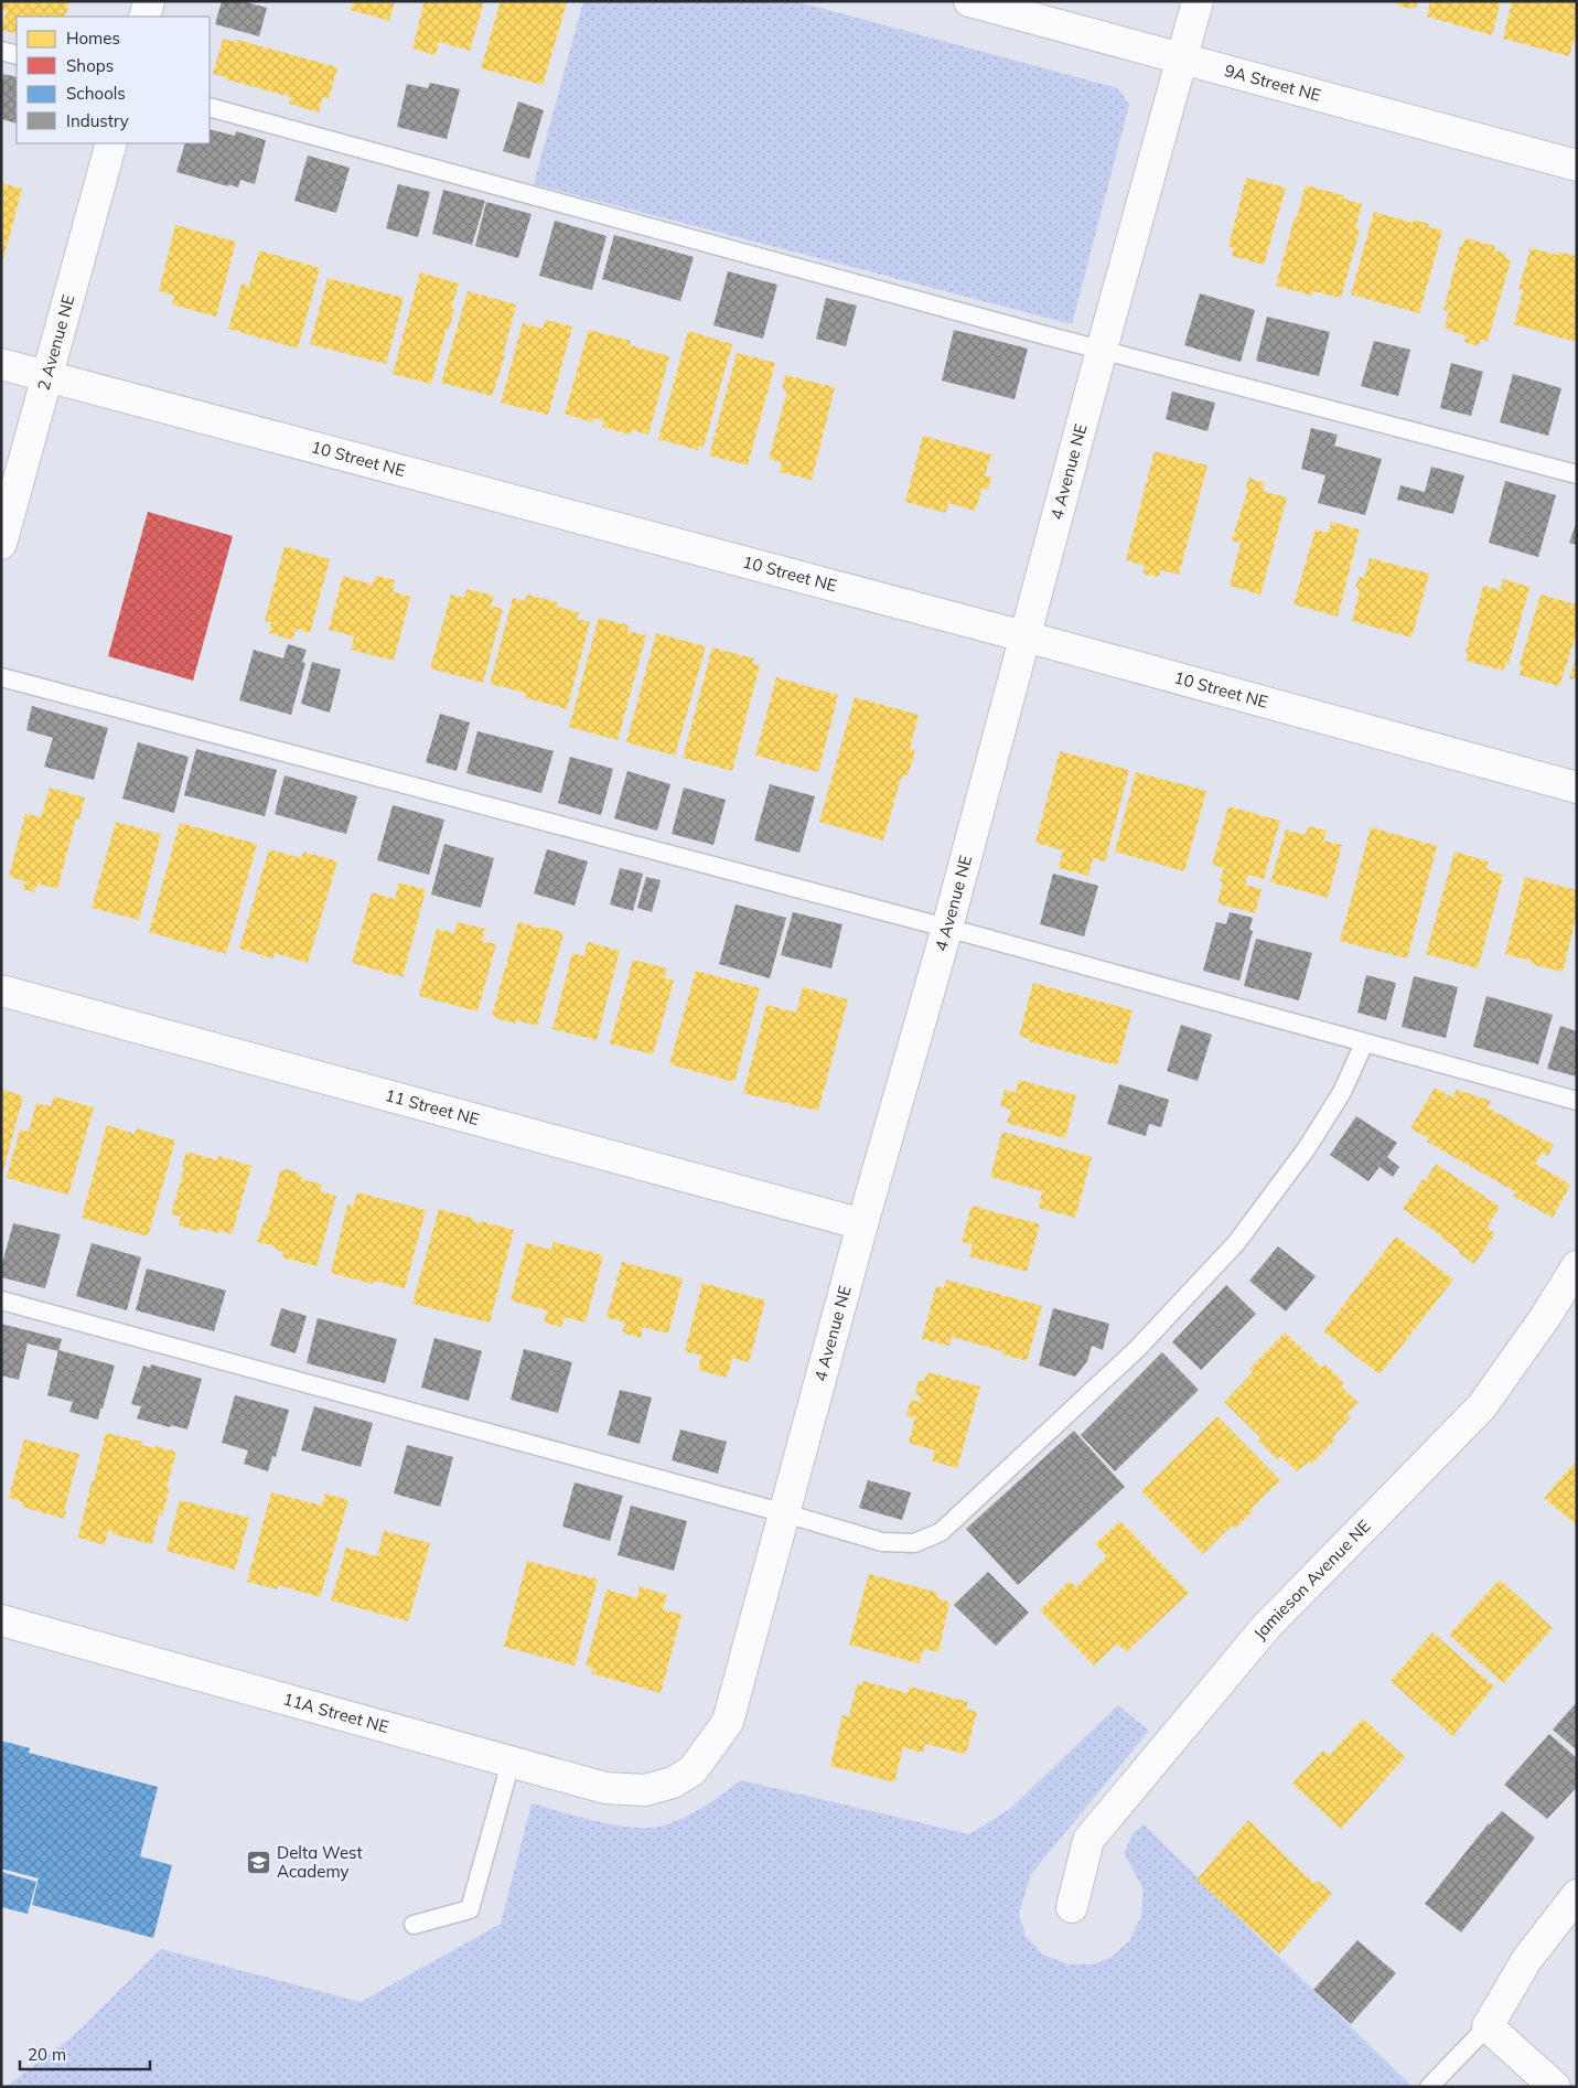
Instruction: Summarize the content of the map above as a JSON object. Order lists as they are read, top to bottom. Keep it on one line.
{"streets":{"street":["9A Street NE","2 Avenue NE","10 Street NE","4 Avenue NE","11 Street NE","Jamieson Avenue NE","11A Street NE"]},"crossings":[["9A Street NE","4 Avenue NE"],["2 Avenue NE","10 Street NE"],["10 Street NE","4 Avenue NE"],["4 Avenue NE","11 Street NE"],["4 Avenue NE","11A Street NE"]],"places":{"school or university":["Delta West Academy"]},"legend":["Homes","Shops","Schools","Industry"],"scale_bar":"20 m"}
